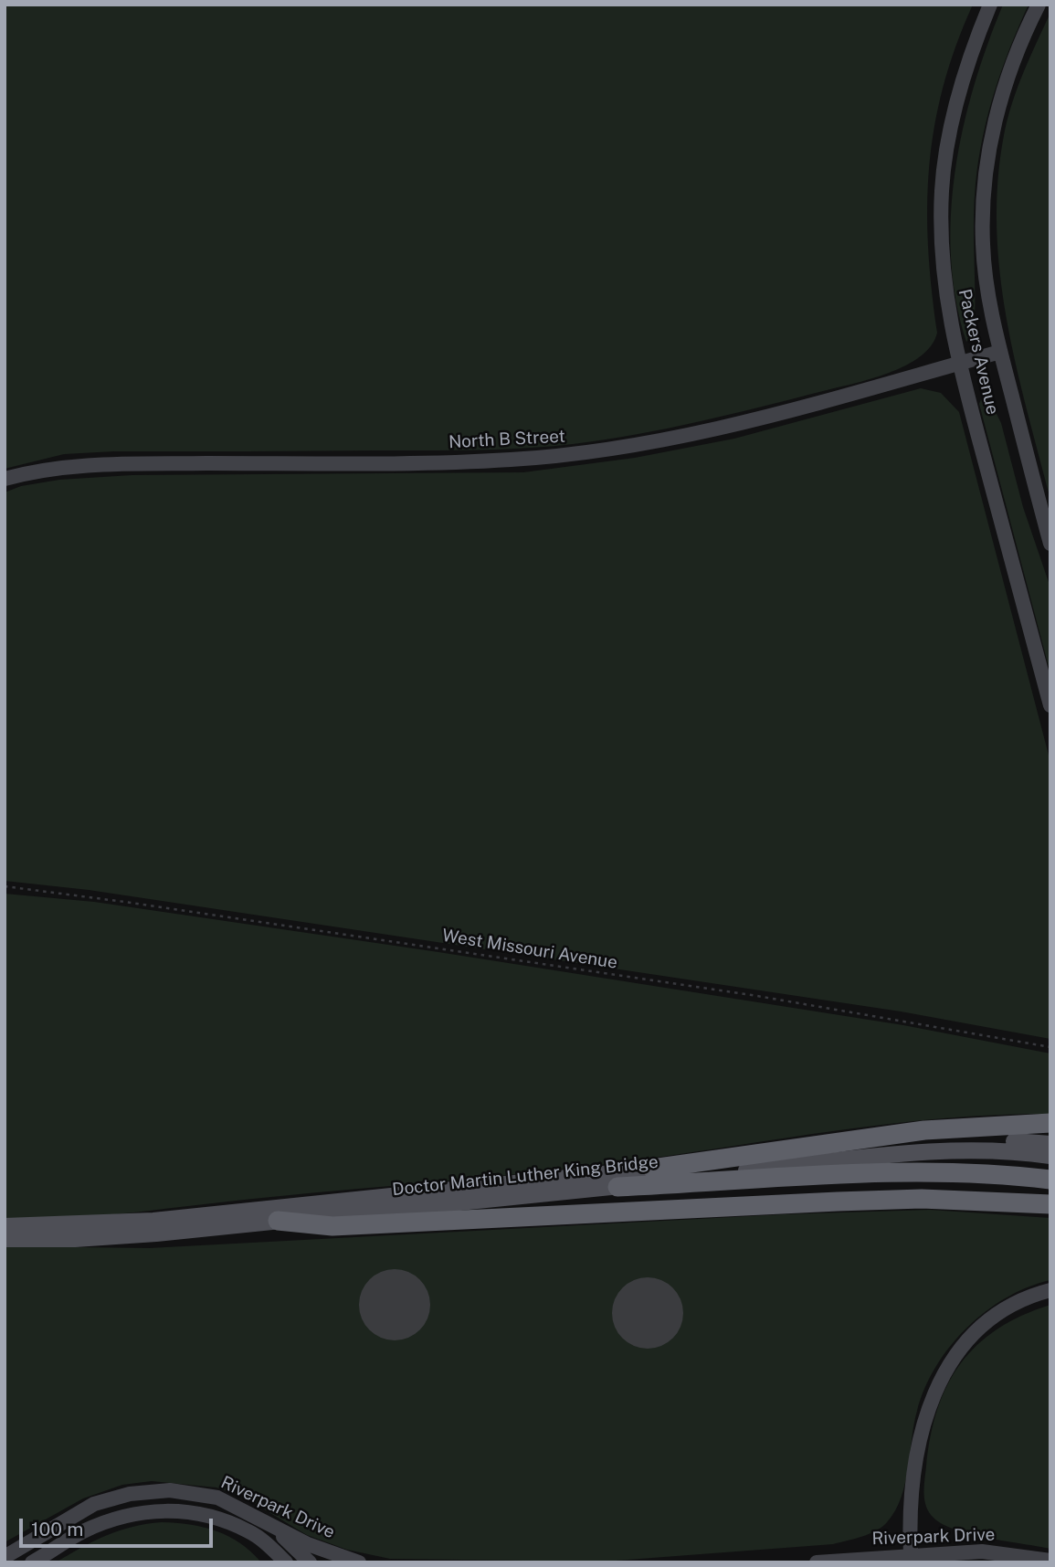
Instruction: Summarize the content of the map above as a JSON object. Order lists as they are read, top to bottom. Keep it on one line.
{"streets":{"main road":["Packers Avenue","North B Street","Doctor Martin Luther King Bridge","Riverpark Drive"],"path":["West Missouri Avenue"]},"crossings":[["Packers Avenue","North B Street"]],"scale_bar":"100 m"}
